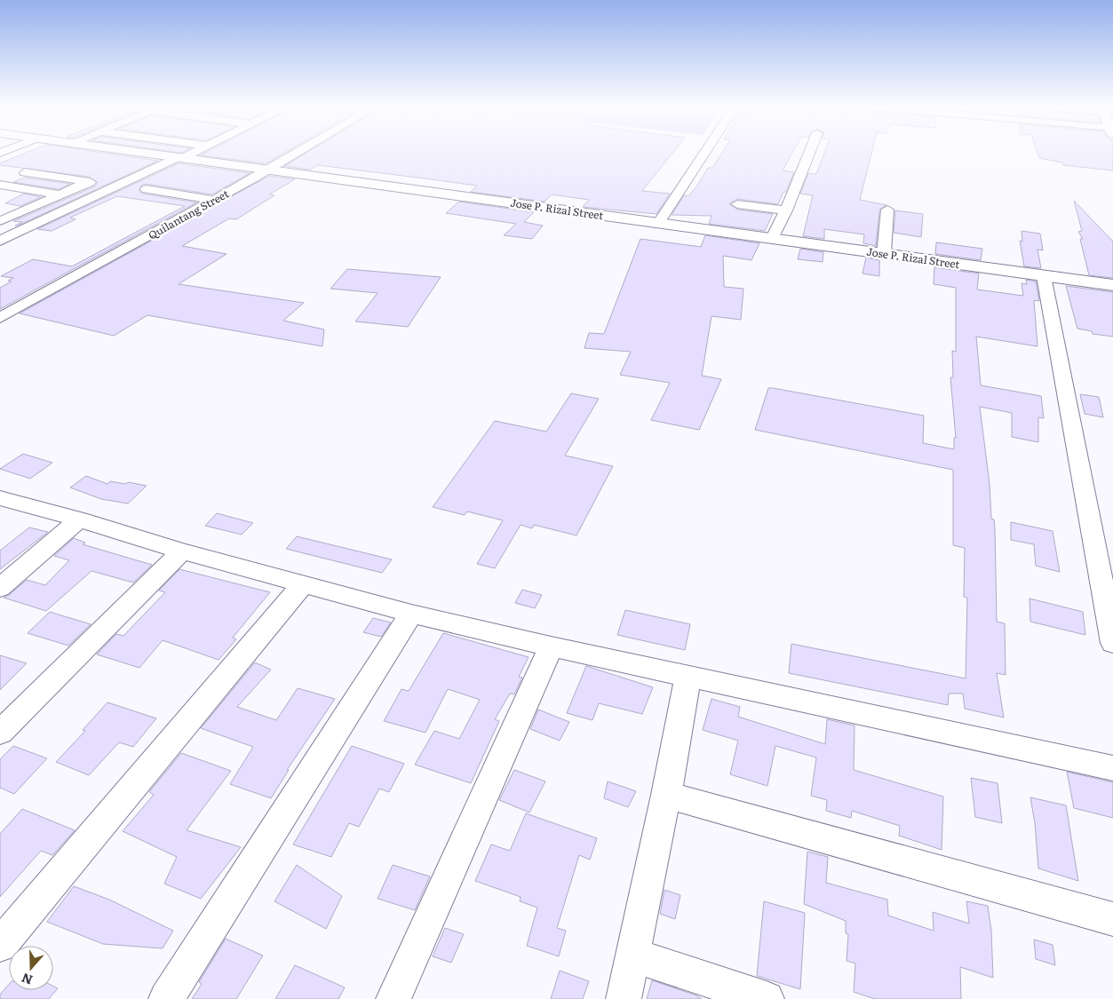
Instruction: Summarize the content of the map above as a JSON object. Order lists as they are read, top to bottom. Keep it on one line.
{"streets":{"street":["Jose P. Rizal Street","Quilantang Street"]},"crossings":[["Jose P. Rizal Street","Quilantang Street"]],"north":"bottom"}
